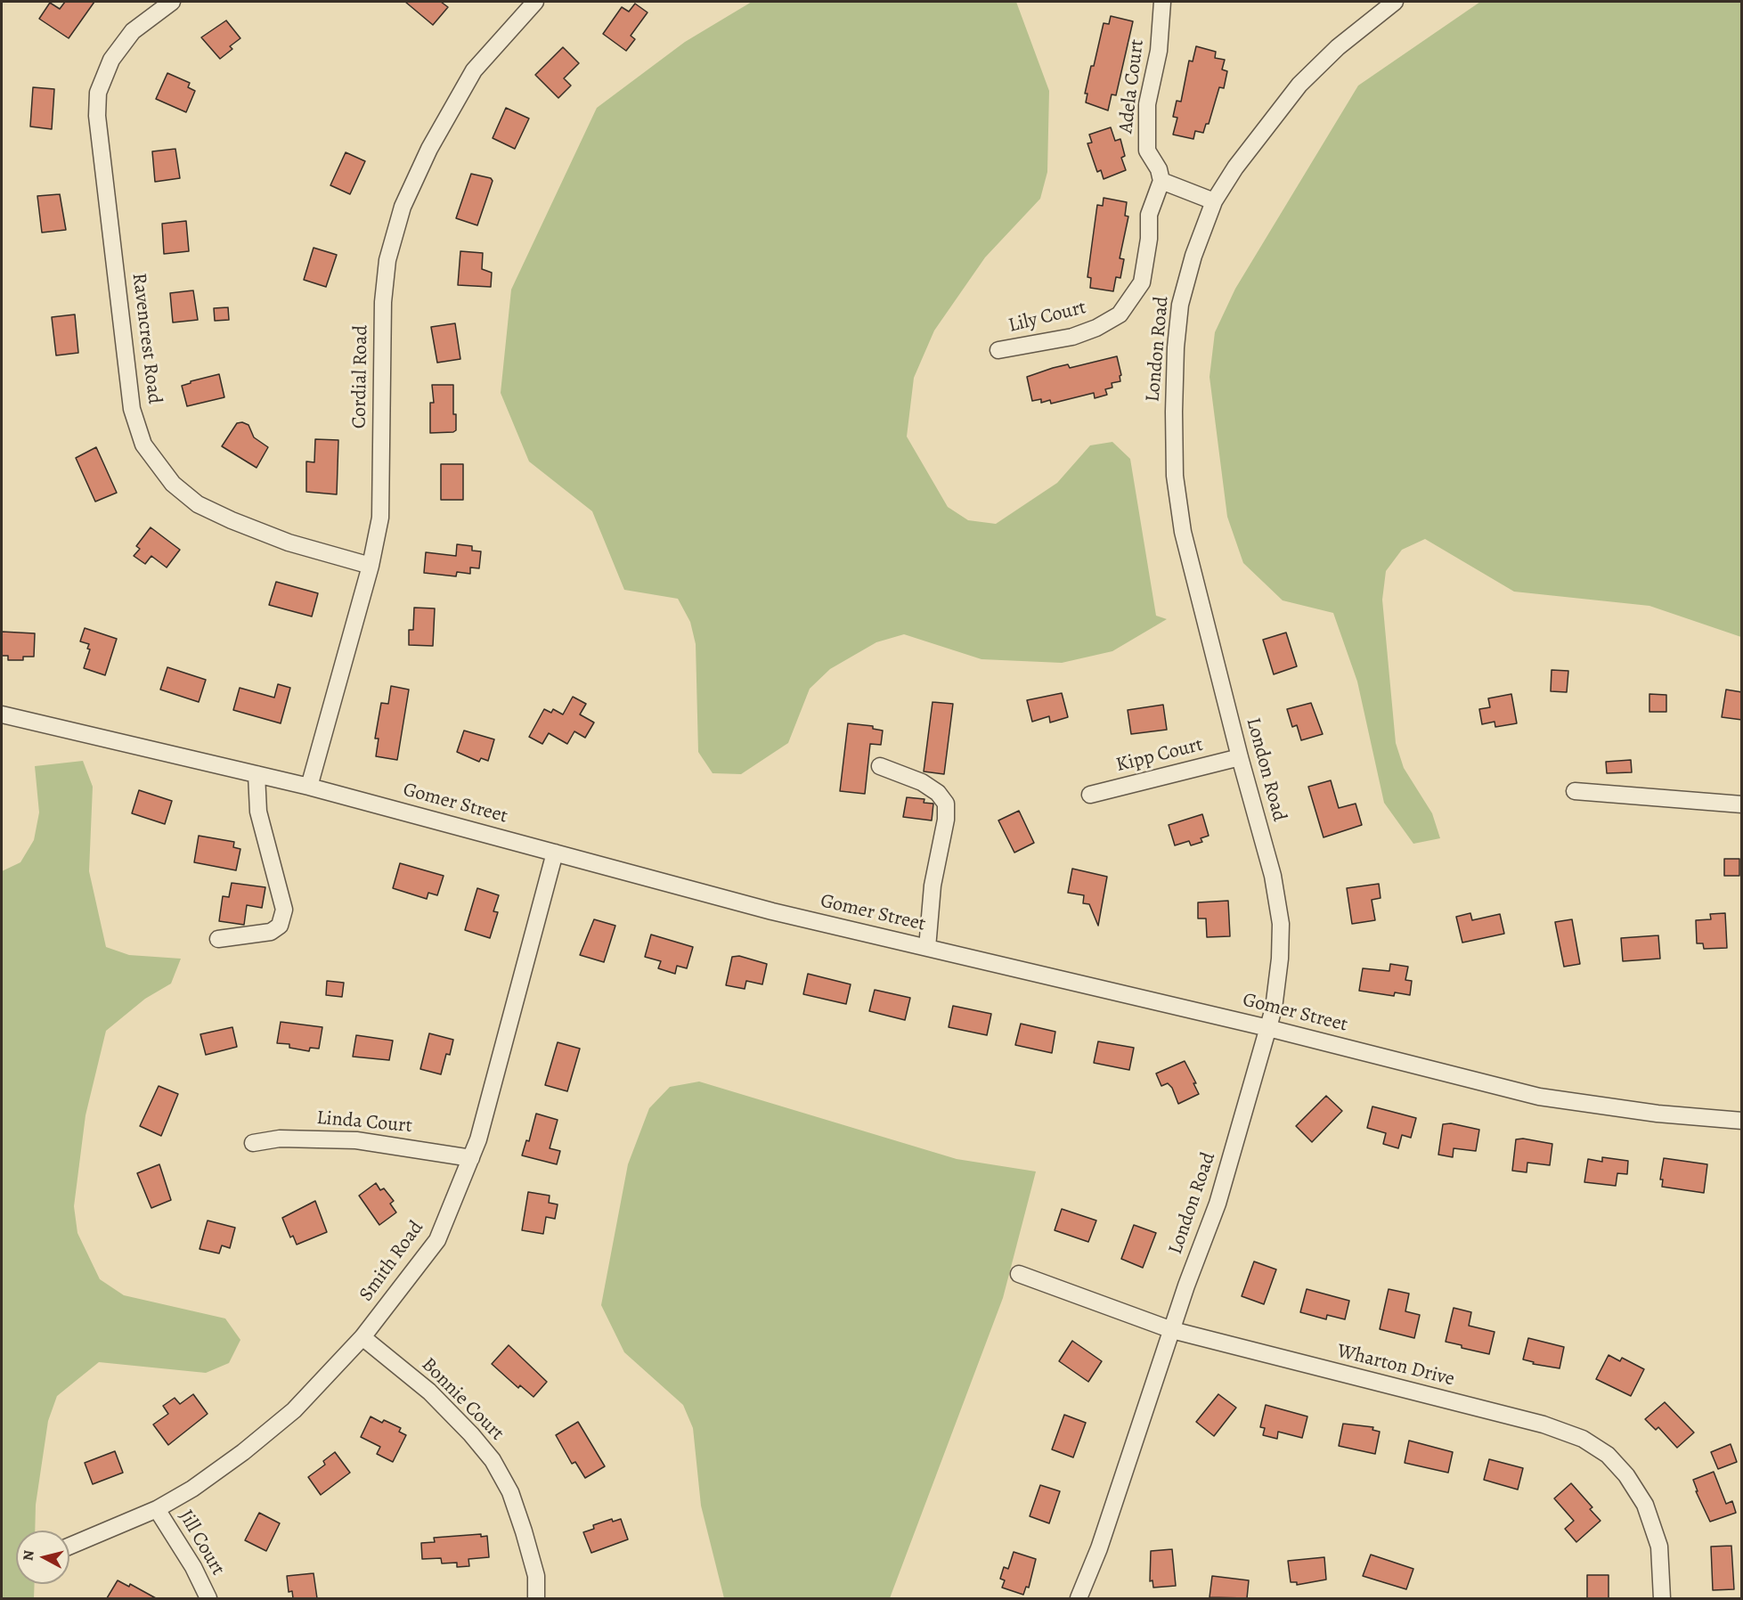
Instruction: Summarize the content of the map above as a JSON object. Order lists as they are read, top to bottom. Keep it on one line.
{"streets":{"street":["Adela Court","Lily Court","Ravencrest Road","London Road","Cordial Road","Kipp Court","Gomer Street","Linda Court","Smith Road","Wharton Drive","Bonnie Court","Jill Court"]},"crossings":[["Adela Court","Lily Court"],["Ravencrest Road","Cordial Road"],["London Road","Kipp Court"],["London Road","Gomer Street"],["London Road","Wharton Drive"],["Cordial Road","Gomer Street"],["Gomer Street","Smith Road"],["Linda Court","Smith Road"],["Smith Road","Bonnie Court"],["Smith Road","Jill Court"]],"north":"left"}
